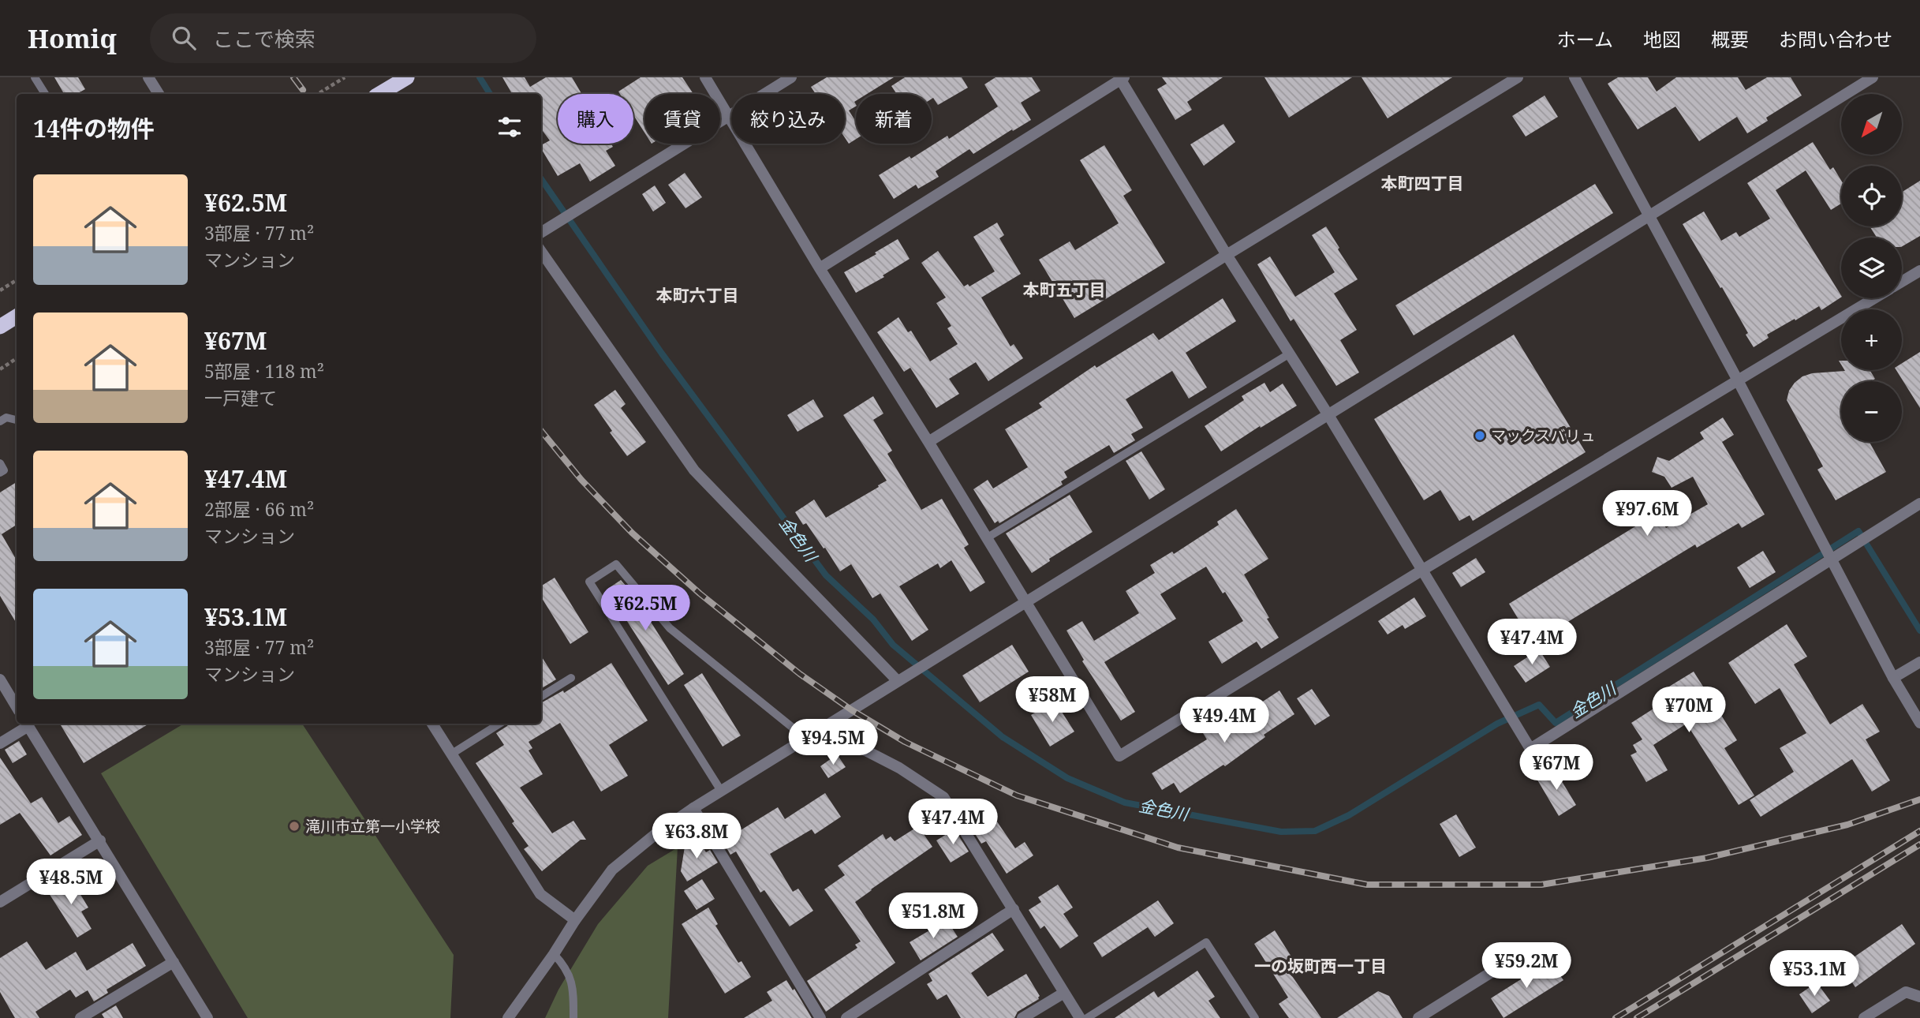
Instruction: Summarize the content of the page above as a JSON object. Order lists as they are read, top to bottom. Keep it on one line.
{"districts":["本町四丁目","本町五丁目","本町六丁目","一の坂町西一丁目"],"water":["金色川"],"places":["マックスバリュ","滝川市立第一小学校"],"north":"bottom left","page":{"header":"Homiq","search":"ここで検索","nav":["ホーム","地図","概要","お問い合わせ"],"map_buttons":["+","−"],"chip":["購入","賃貸","絞り込み","新着"],"heading":"14件の物件","list":[{"name":"¥62.5M","note":"3部屋 · 77 m² · マンション"},{"name":"¥67M","note":"5部屋 · 118 m² · 一戸建て"},{"name":"¥47.4M","note":"2部屋 · 66 m² · マンション"},{"name":"¥53.1M","note":"3部屋 · 77 m² · マンション"}],"price":["¥97.6M","¥62.5M","¥47.4M","¥58M","¥70M","¥49.4M","¥94.5M","¥67M","¥47.4M","¥63.8M","¥48.5M","¥51.8M","¥59.2M","¥53.1M"]}}
